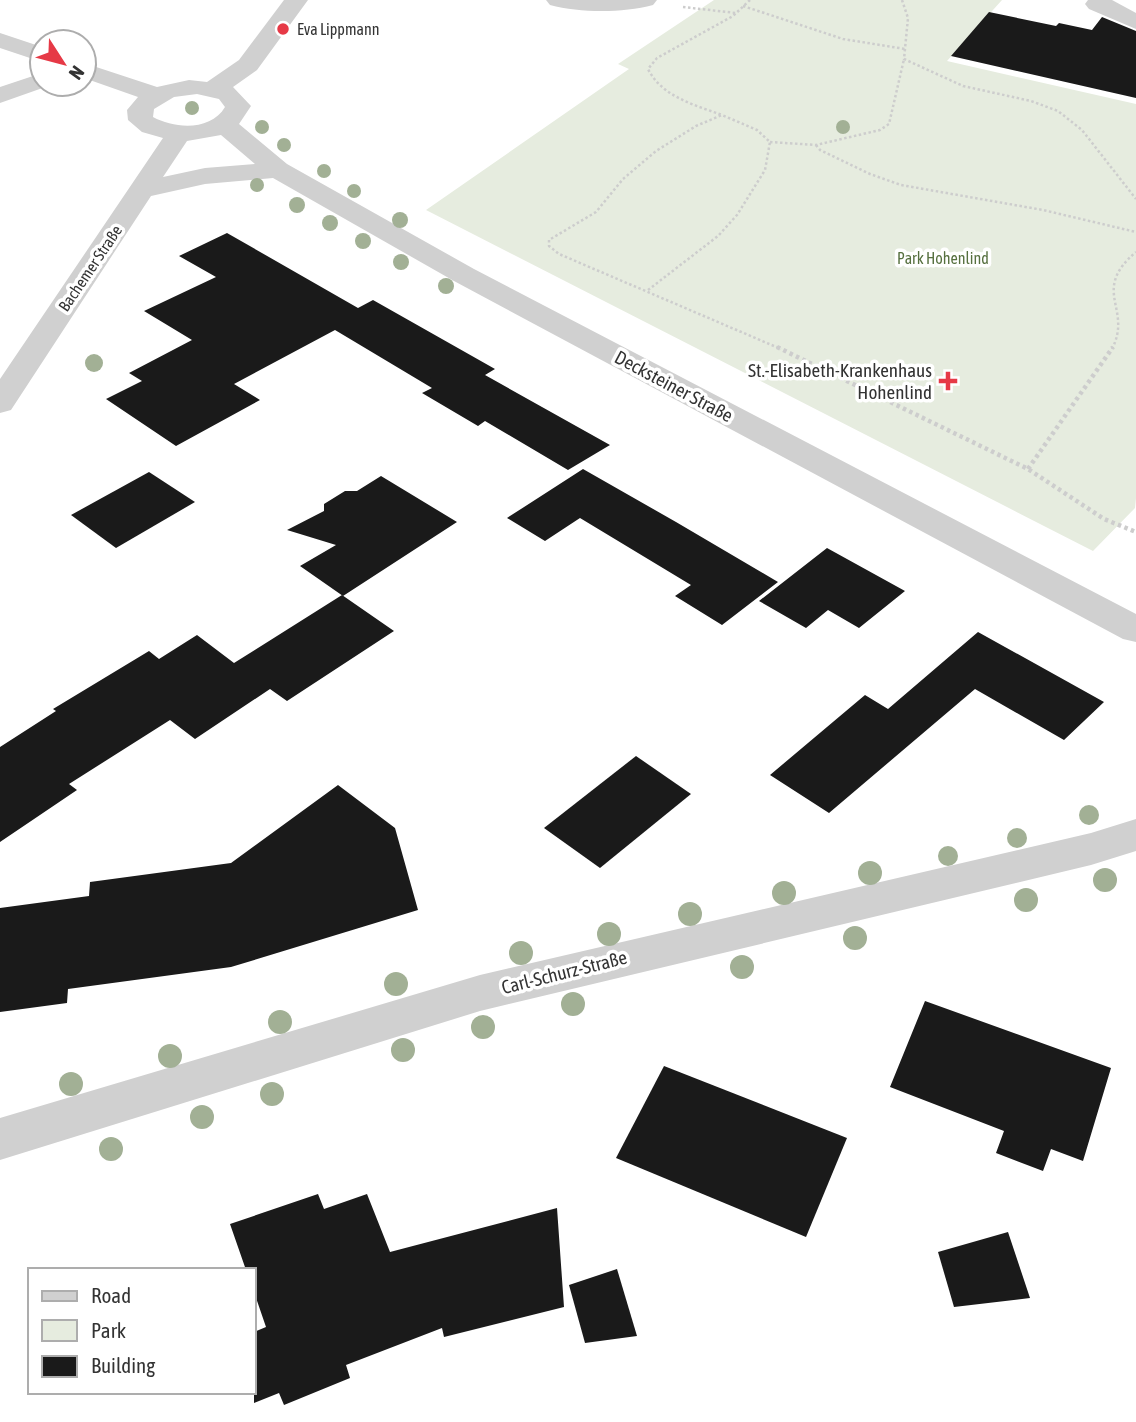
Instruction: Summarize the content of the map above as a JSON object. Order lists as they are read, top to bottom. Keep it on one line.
{"streets":{"street":["Bachemer Straße","Decksteiner Straße","Carl-Schurz-Straße"]},"parks":["Park Hohenlind"],"places":{"other":["Eva Lippmann"],"health":["St.-Elisabeth-Krankenhaus Hohenlind"]},"legend":["Road","Park","Building"],"north":"bottom right"}
